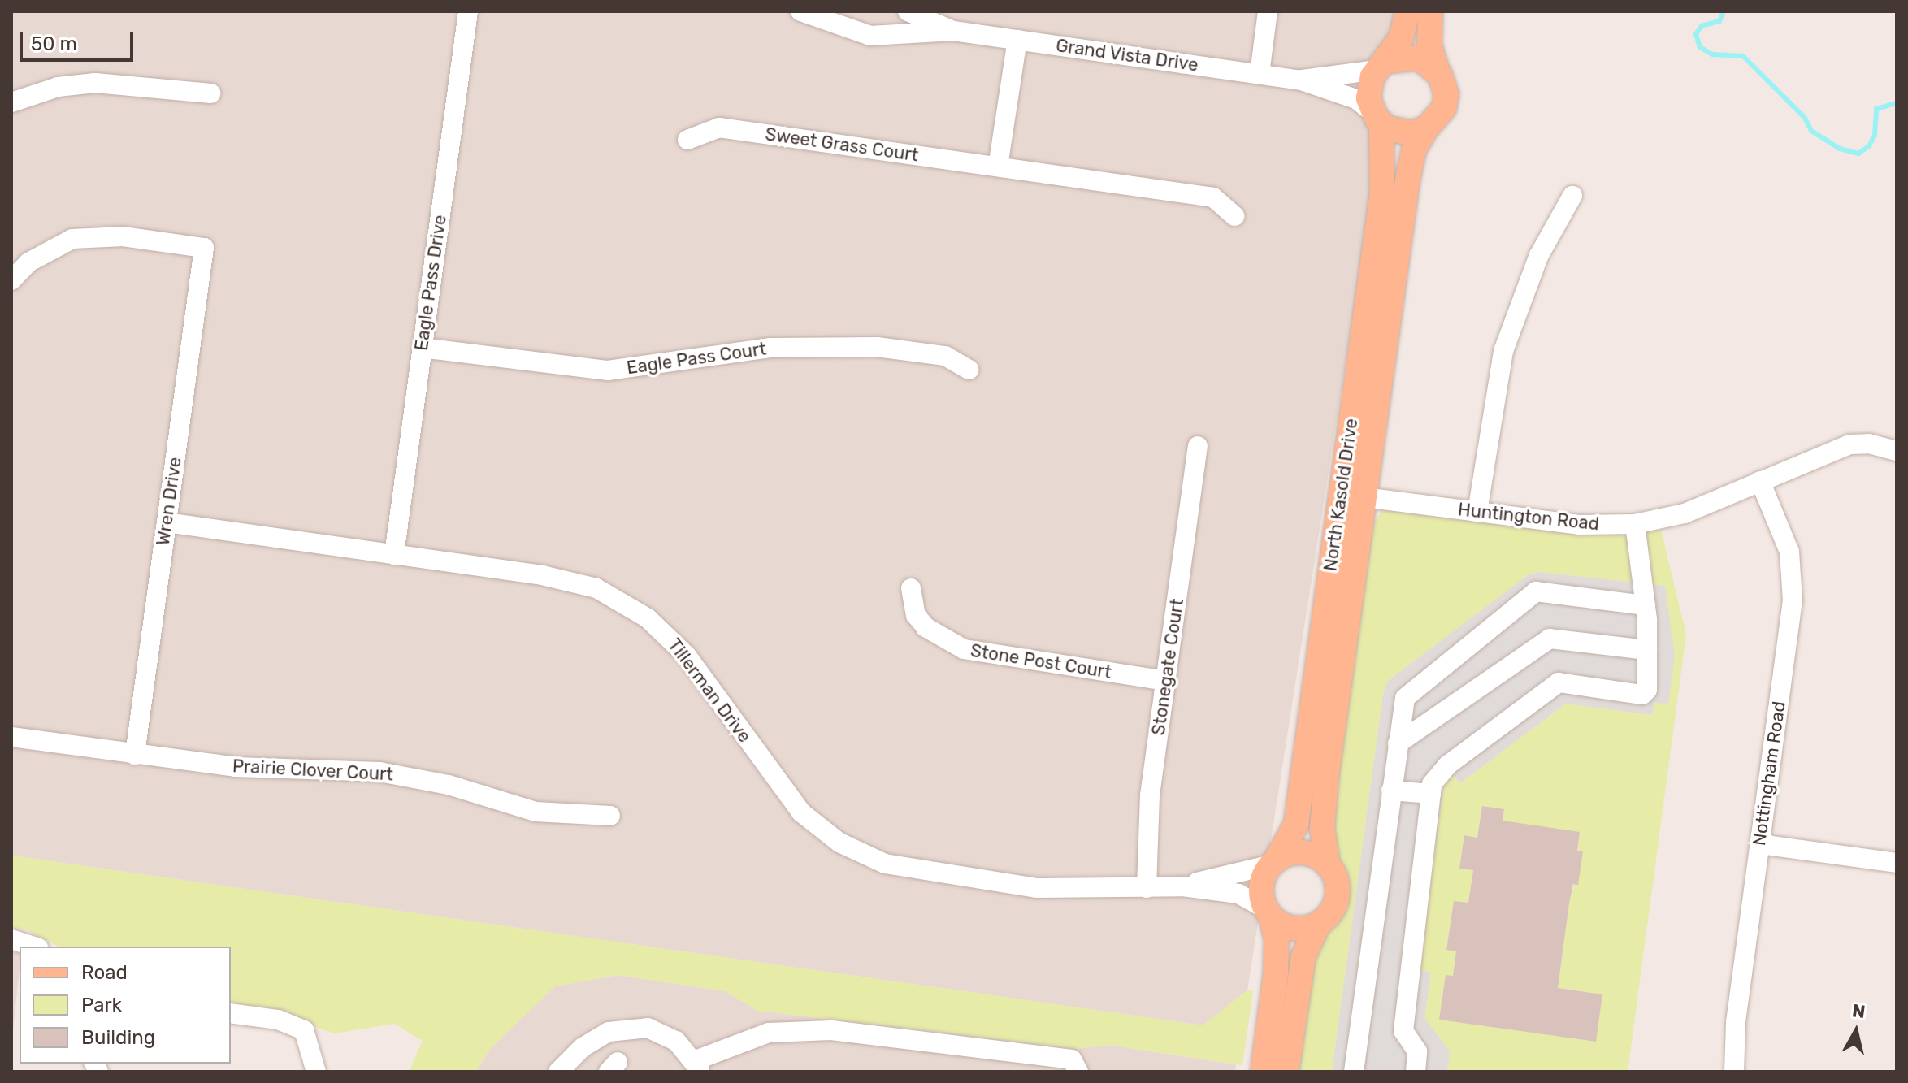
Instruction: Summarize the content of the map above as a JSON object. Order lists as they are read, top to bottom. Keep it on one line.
{"streets":{"main road":["North Kasold Drive"],"street":["Grand Vista Drive","Sweet Grass Court","Eagle Pass Drive","Eagle Pass Court","Wren Drive","Huntington Road","Stone Post Court","Stonegate Court","Tillerman Drive","Prairie Clover Court","Nottingham Road"]},"crossings":[["Grand Vista Drive","North Kasold Drive"],["Eagle Pass Drive","Eagle Pass Court"],["Eagle Pass Drive","Tillerman Drive"],["North Kasold Drive","Huntington Road"],["North Kasold Drive","Tillerman Drive"],["Wren Drive","Tillerman Drive"],["Wren Drive","Prairie Clover Court"],["Huntington Road","Nottingham Road"],["Stone Post Court","Stonegate Court"],["Stonegate Court","Tillerman Drive"]],"legend":["Road","Park","Building"],"scale_bar":"50 m","north":"top"}
